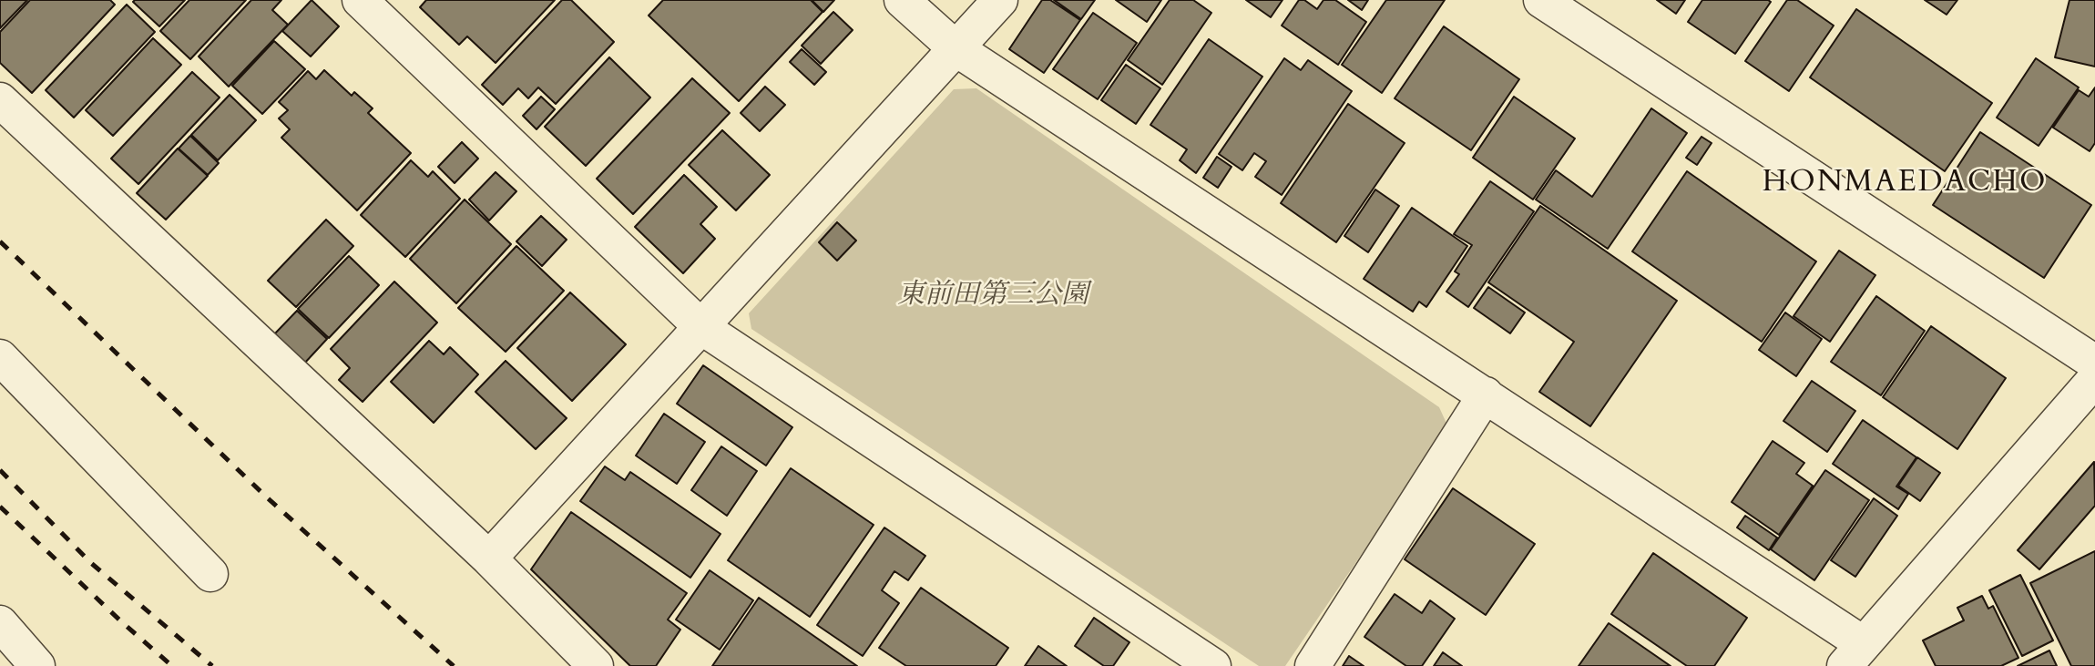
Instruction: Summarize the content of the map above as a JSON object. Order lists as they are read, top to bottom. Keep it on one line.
{"districts":["HONMAEDACHO"],"parks":["東前田第三公園"]}
